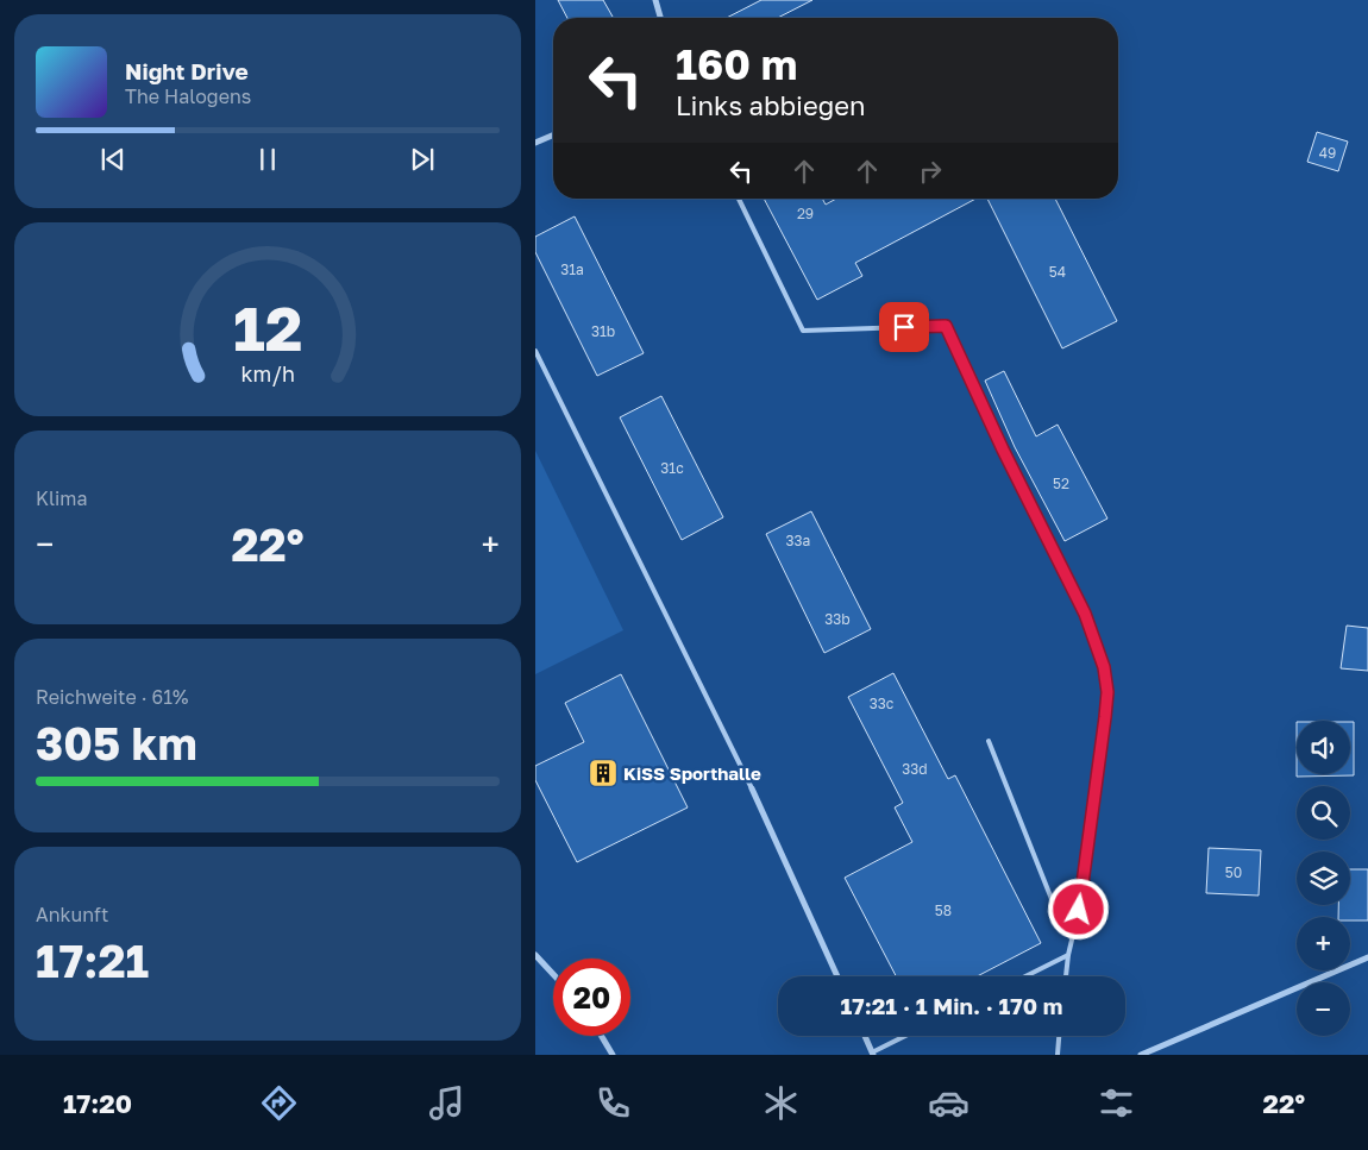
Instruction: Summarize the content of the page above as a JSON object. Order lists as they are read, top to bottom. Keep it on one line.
{"places":{"building":["KiSS Sporthalle"]},"house_numbers":["49","29","31a","54","31b","31c","52","33a","33b","33c","33d","50","58"],"page":{"turn":["160 m","Links abbiegen"],"song":["Night Drive","The Halogens"],"tile":["Klima",["Reichweite · 61%","305 km"],["Ankunft","17:21"]],"heat":["−","22°","+"],"map_buttons":["+","−"],"limit":"20","trip":"17:21 · 1 Min. · 170 m","tabs":["17:20","22°"],"gauge":["12","km/h"]}}
